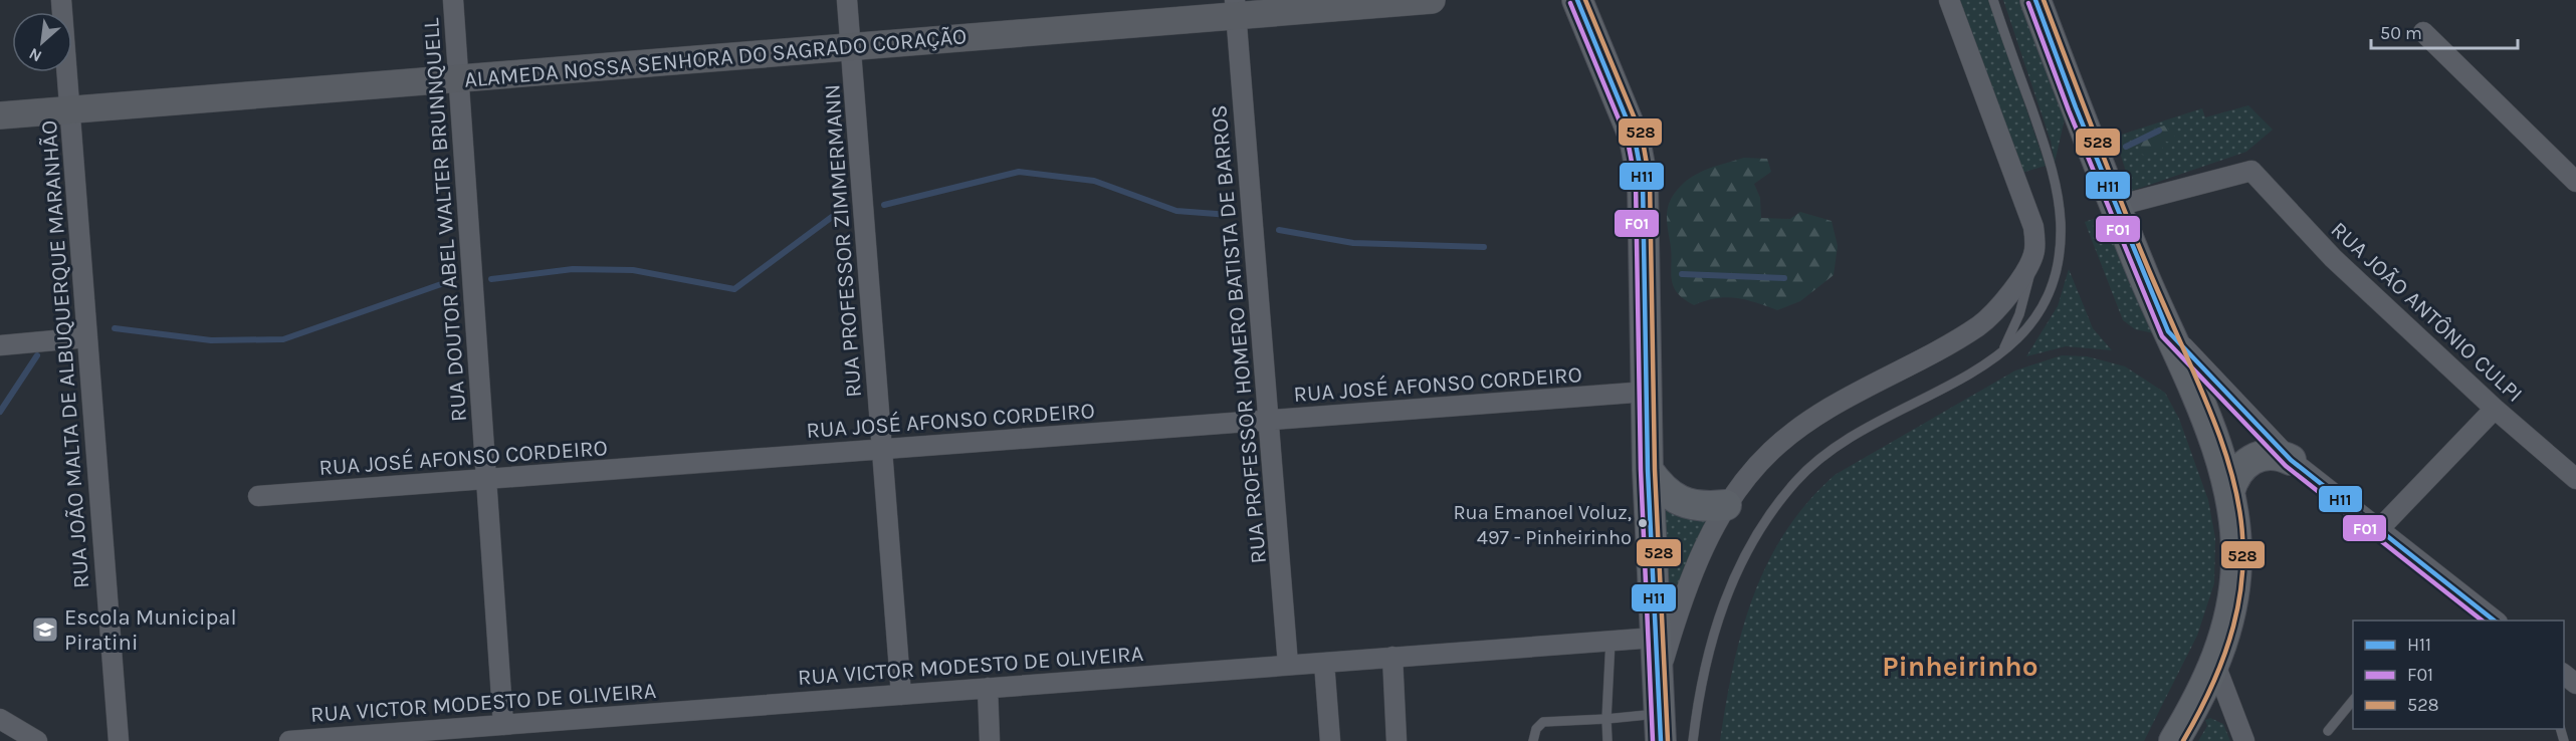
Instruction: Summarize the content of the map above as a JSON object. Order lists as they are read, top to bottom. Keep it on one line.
{"streets":{"street":["ALAMEDA NOSSA SENHORA DO SAGRADO CORAÇÃO","RUA DOUTOR ABEL WALTER BRUNNQUELL","RUA PROFESSOR ZIMMERMANN","RUA JOÃO ANTÔNIO CULPI","RUA PROFESSOR HOMERO BATISTA DE BARROS","RUA JOÃO MALTA DE ALBUQUERQUE MARANHÃO","RUA JOSÉ AFONSO CORDEIRO","RUA VICTOR MODESTO DE OLIVEIRA"]},"crossings":[["ALAMEDA NOSSA SENHORA DO SAGRADO CORAÇÃO","RUA DOUTOR ABEL WALTER BRUNNQUELL"],["ALAMEDA NOSSA SENHORA DO SAGRADO CORAÇÃO","RUA PROFESSOR ZIMMERMANN"],["ALAMEDA NOSSA SENHORA DO SAGRADO CORAÇÃO","RUA PROFESSOR HOMERO BATISTA DE BARROS"],["ALAMEDA NOSSA SENHORA DO SAGRADO CORAÇÃO","RUA JOÃO MALTA DE ALBUQUERQUE MARANHÃO"],["RUA DOUTOR ABEL WALTER BRUNNQUELL","RUA JOSÉ AFONSO CORDEIRO"],["RUA DOUTOR ABEL WALTER BRUNNQUELL","RUA VICTOR MODESTO DE OLIVEIRA"],["RUA PROFESSOR ZIMMERMANN","RUA JOSÉ AFONSO CORDEIRO"],["RUA PROFESSOR ZIMMERMANN","RUA VICTOR MODESTO DE OLIVEIRA"],["RUA PROFESSOR HOMERO BATISTA DE BARROS","RUA JOSÉ AFONSO CORDEIRO"],["RUA PROFESSOR HOMERO BATISTA DE BARROS","RUA VICTOR MODESTO DE OLIVEIRA"]],"districts":["Pinheirinho"],"places":{"other":["Rua Emanoel Voluz, 497 - Pinheirinho"],"school or university":["Escola Municipal Piratini"]},"lines":["transit line H11","transit line 528","transit line F01"],"legend":["H11","F01","528"],"scale_bar":"50 m","north":"bottom left"}
